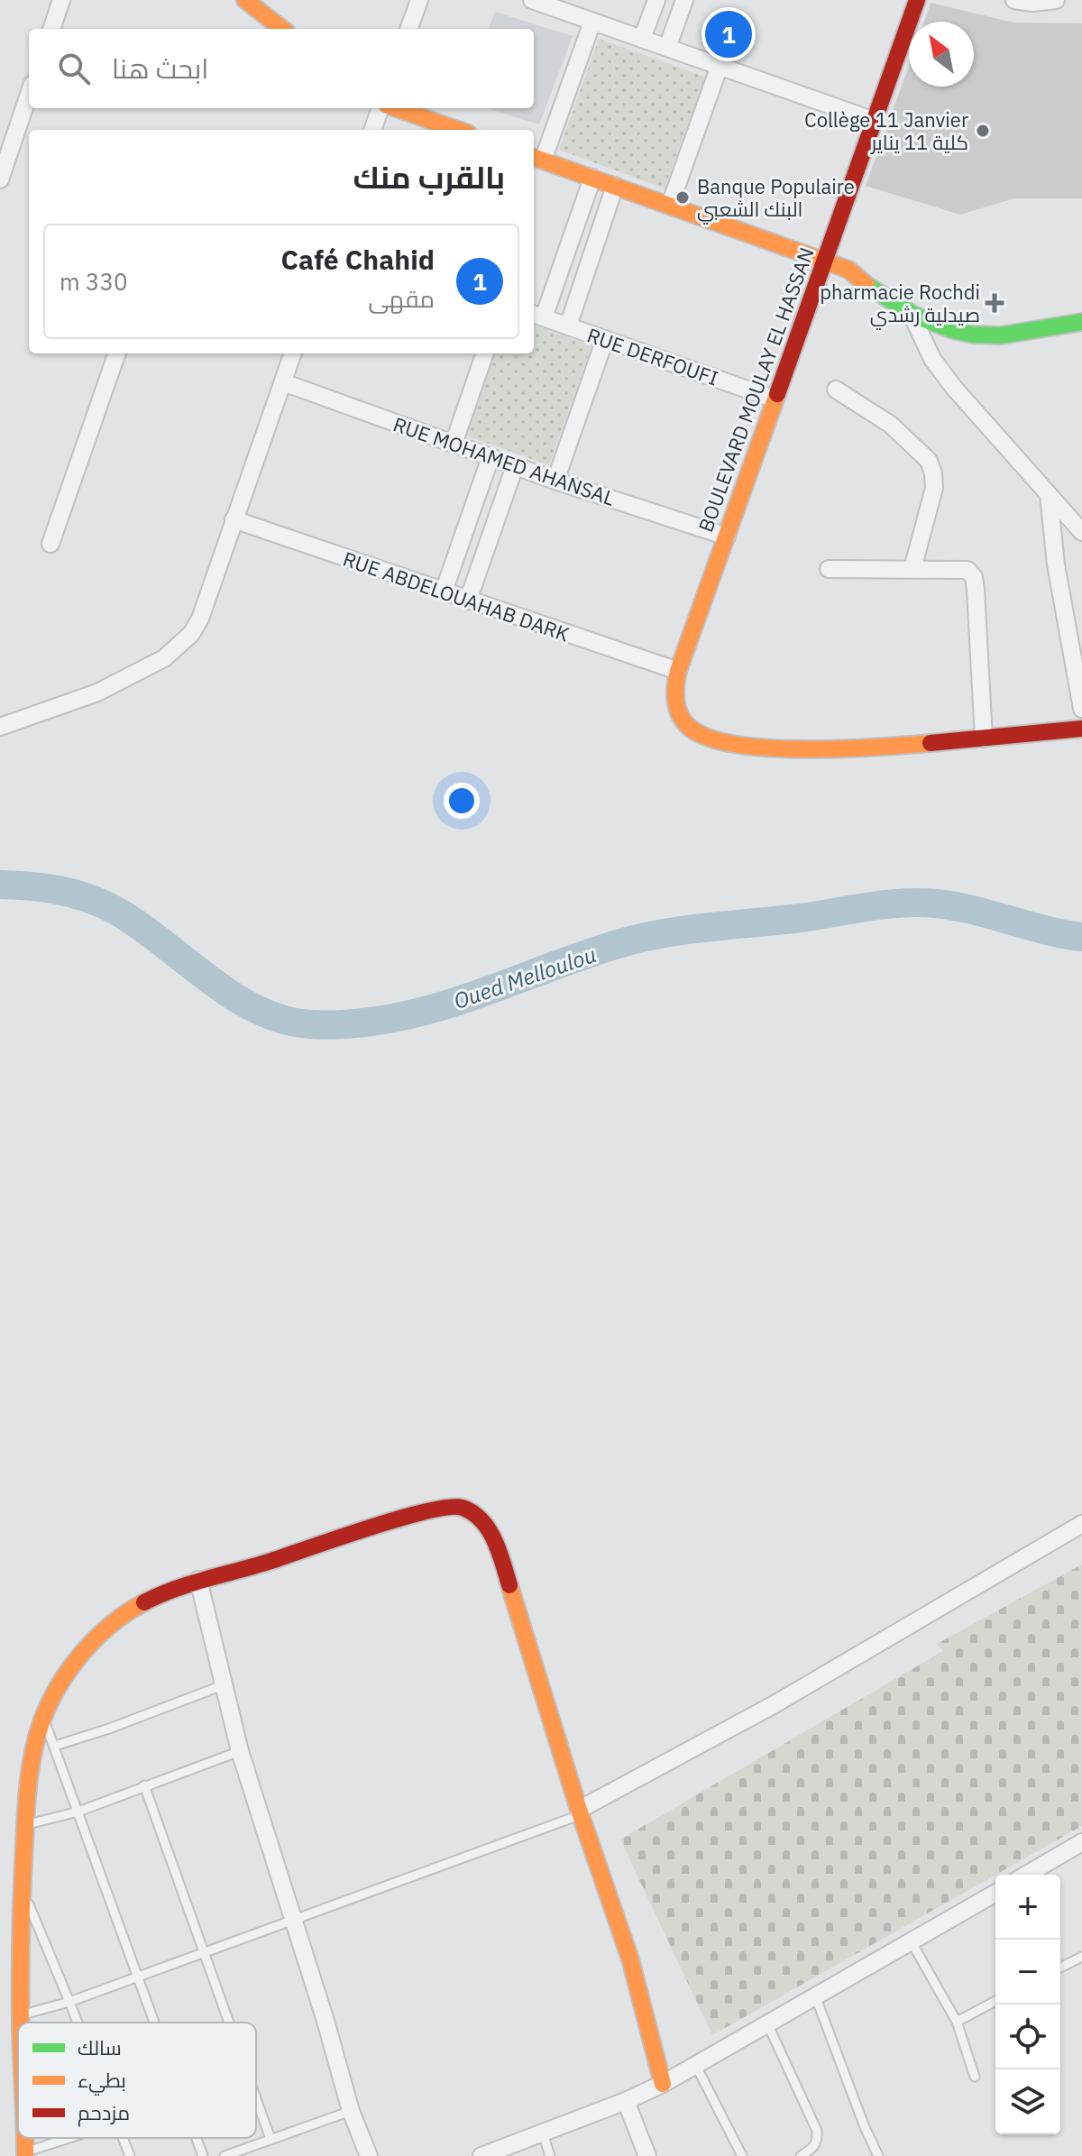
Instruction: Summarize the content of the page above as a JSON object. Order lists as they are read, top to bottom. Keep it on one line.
{"streets":{"street":["RUE DERFOUFI","BOULEVARD MOULAY EL HASSAN","RUE MOHAMED AHANSAL","RUE ABDELOUAHAB DARK"]},"crossings":[["RUE DERFOUFI","BOULEVARD MOULAY EL HASSAN"],["BOULEVARD MOULAY EL HASSAN","RUE MOHAMED AHANSAL"],["BOULEVARD MOULAY EL HASSAN","RUE ABDELOUAHAB DARK"]],"water":["Oued Melloulou"],"places":{"other":["Collège 11 Janvier كلية 11 يناير","Banque Populaire البنك الشعبي"],"health":["pharmacie Rochdi صيدلية رشدي"]},"legend":["سالك","بطيء","مزدحم"],"north":"top left","page":{"pins":"1","search":"ابحث هنا","heading":"بالقرب منك","list":[{"mark":"1","name":"Café Chahid","note":"مقهى","value":"330 m"}],"map_buttons":["+","−"]}}
